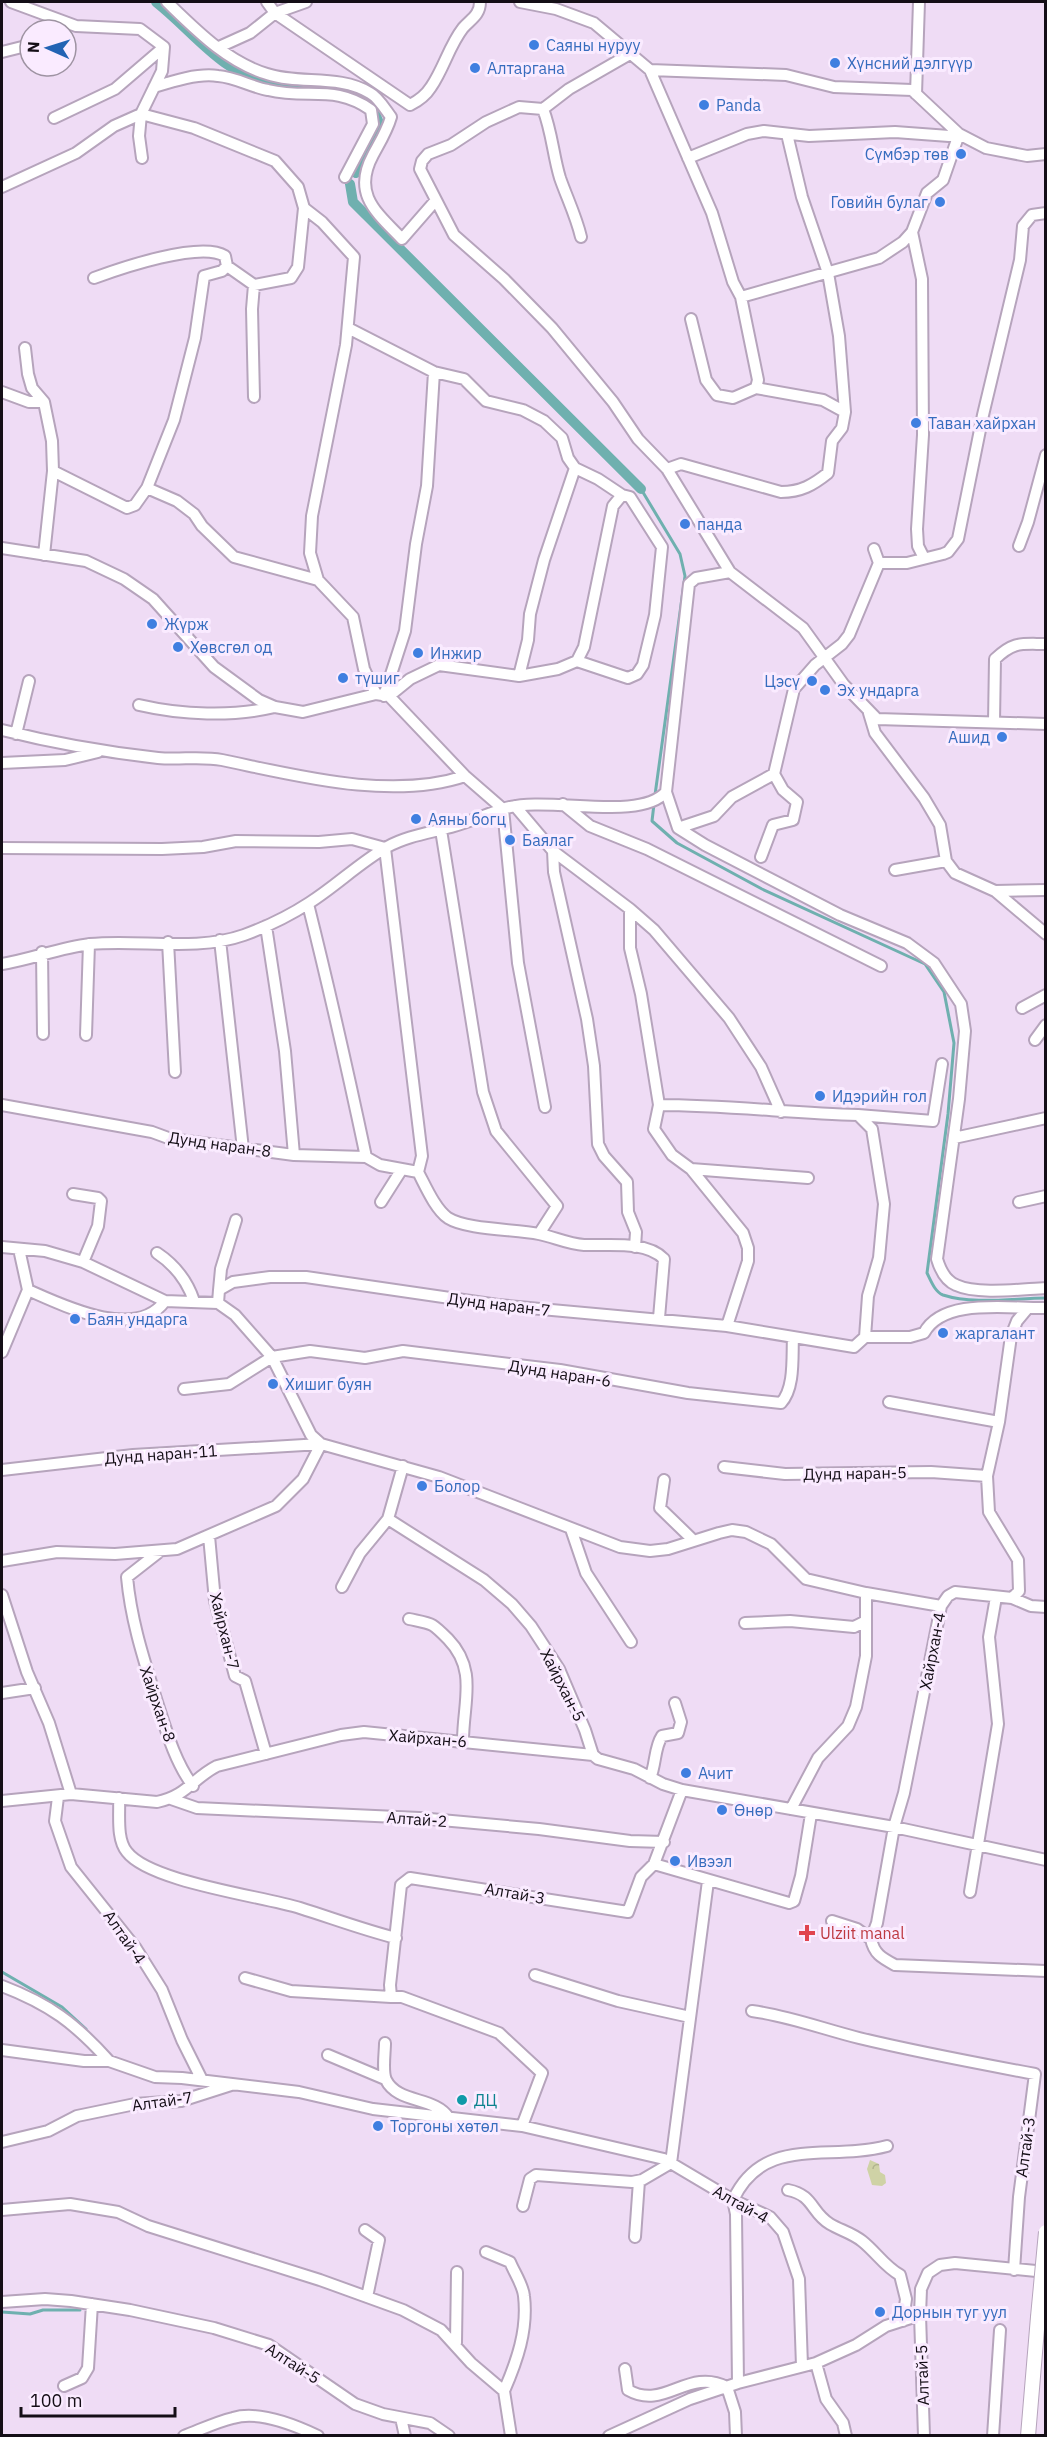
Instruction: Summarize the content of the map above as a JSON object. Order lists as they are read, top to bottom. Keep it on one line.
{"streets":{"street":["Дунд наран-8","Дунд наран-7","Дунд наран-6","Дунд наран-11","Дунд наран-5","Хайрхан-7","Хайрхан-4","Хайрхан-5","Хайрхан-8","Хайрхан-6","Алтай-2","Алтай-3","Алтай-4","Алтай-7","Алтай-5"]},"crossings":[["Дунд наран-7","Дунд наран-6"],["Хайрхан-7","Хайрхан-6"],["Хайрхан-5","Хайрхан-6"],["Алтай-4","Алтай-7"]],"places":{"other":["Саяны нуруу","Хүнсний дэлгүүр","Алтаргана","Panda","Сүмбэр төв","Говийн булаг","Таван хайрхан","панда","Жүрж","Хөвсгөл од","Инжир","түшиг","Цэсү","Эх ундарга","Ашид","Аяны богц","Баялаг","Идэрийн гол","Баян ундарга","жаргалант","Хишиг буян","Болор","Ачит","Өнөр","Ивээл","ДЦ","Торгоны хөтөл","Дорнын туг уул"],"health":["Ulziit manal"]},"scale_bar":"100 m","north":"left"}
